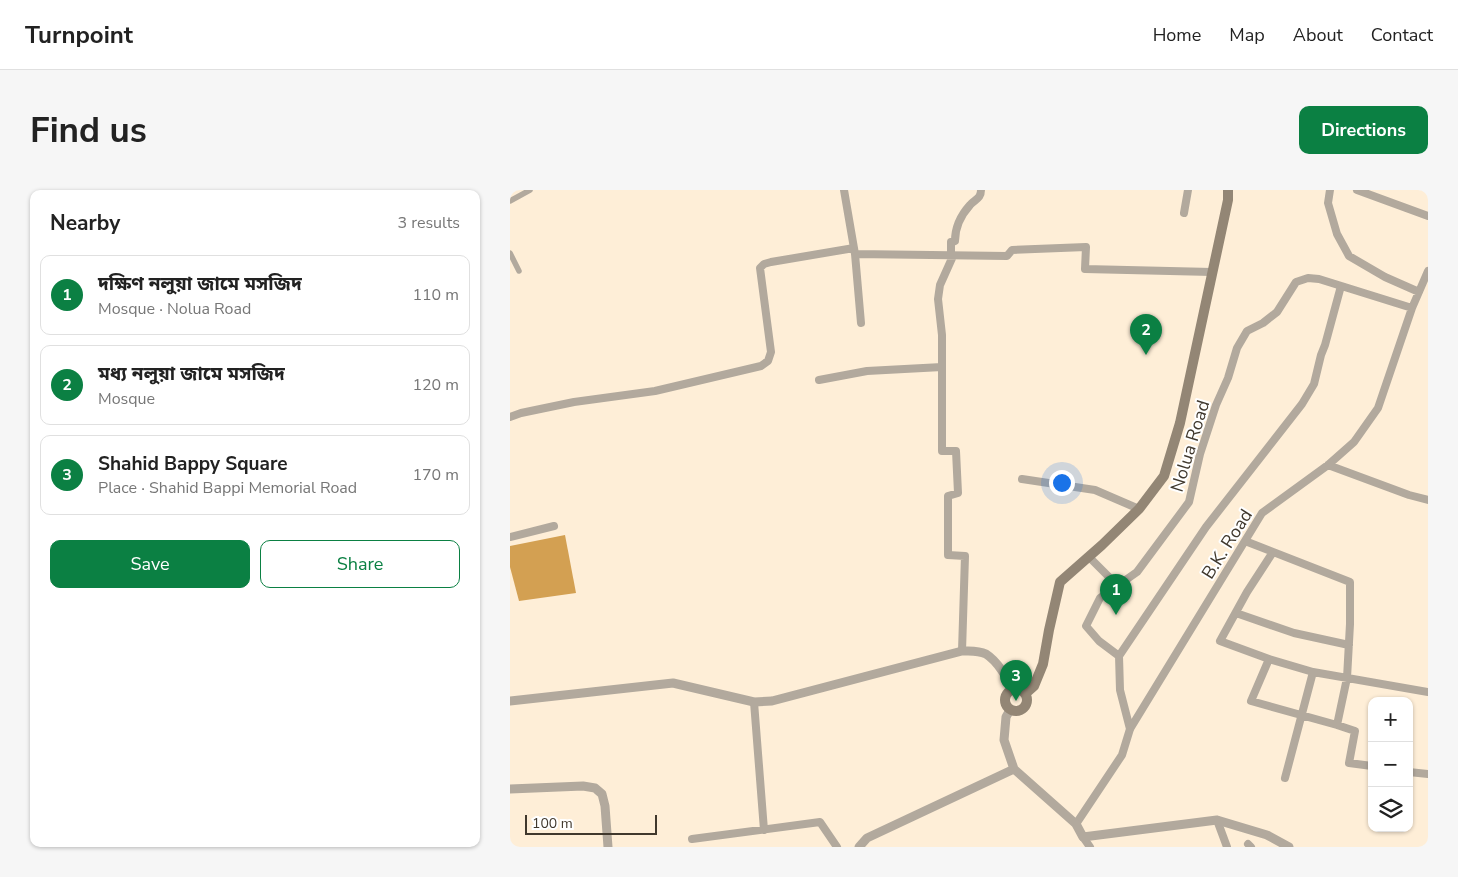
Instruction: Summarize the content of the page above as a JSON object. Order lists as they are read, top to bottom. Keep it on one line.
{"streets":{"street":["Nolua Road","B.K. Road"]},"scale_bar":"100 m","page":{"header":"Turnpoint","nav":["Home","Map","About","Contact"],"buttons":["Directions",["Save","Share"]],"title":"Find us","heading":["Nearby","3 results"],"list":[{"mark":"1","name":"দক্ষিণ নলুয়া জামে মসজিদ","note":"Mosque · Nolua Road","value":"110 m"},{"mark":"2","name":"মধ্য নলুয়া জামে মসজিদ","note":"Mosque","value":"120 m"},{"mark":"3","name":"Shahid Bappy Square","note":"Place · Shahid Bappi Memorial Road","value":"170 m"}],"pins":["2","1","3"],"map_buttons":["+","−"],"scale":"100 m"}}
